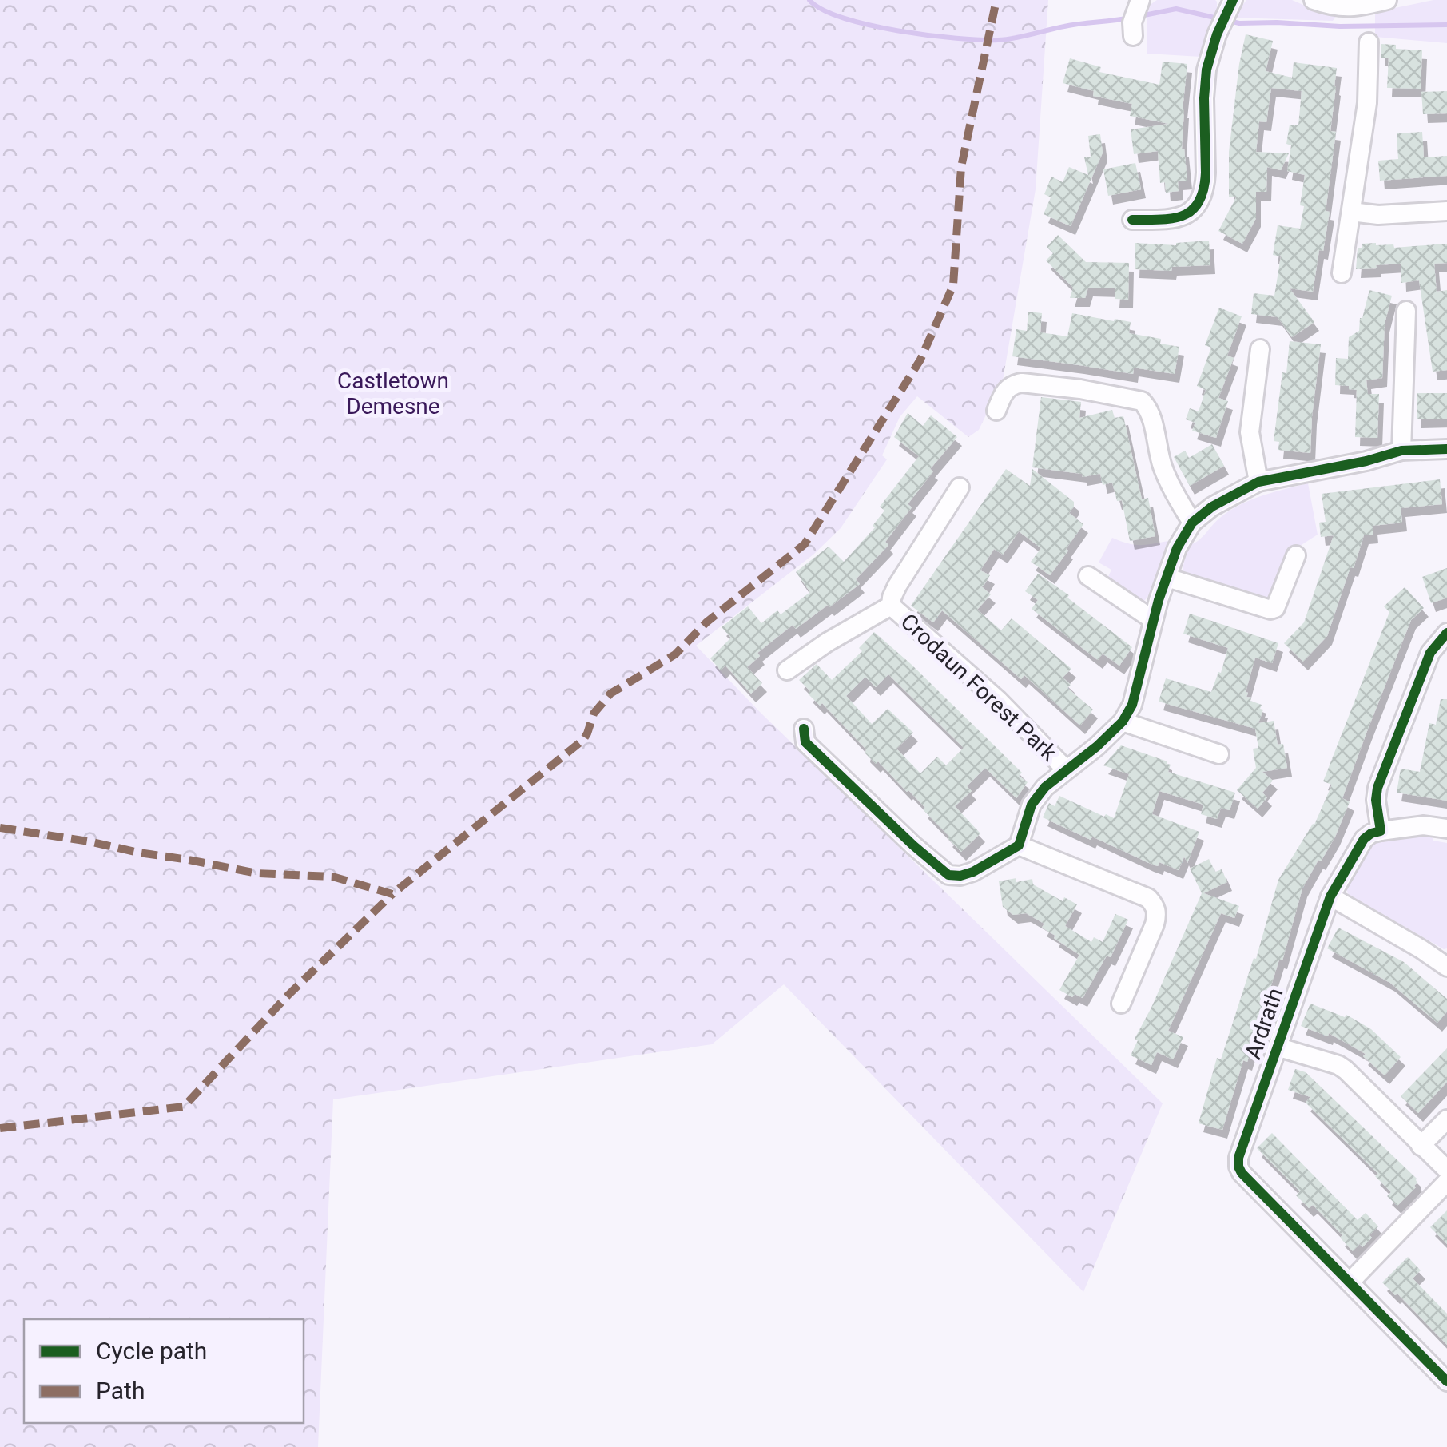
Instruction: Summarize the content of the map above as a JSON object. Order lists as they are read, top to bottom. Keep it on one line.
{"streets":{"street":["Crodaun Forest Park","Ardrath"]},"parks":["Castletown Demesne"],"legend":["Cycle path","Path"]}
